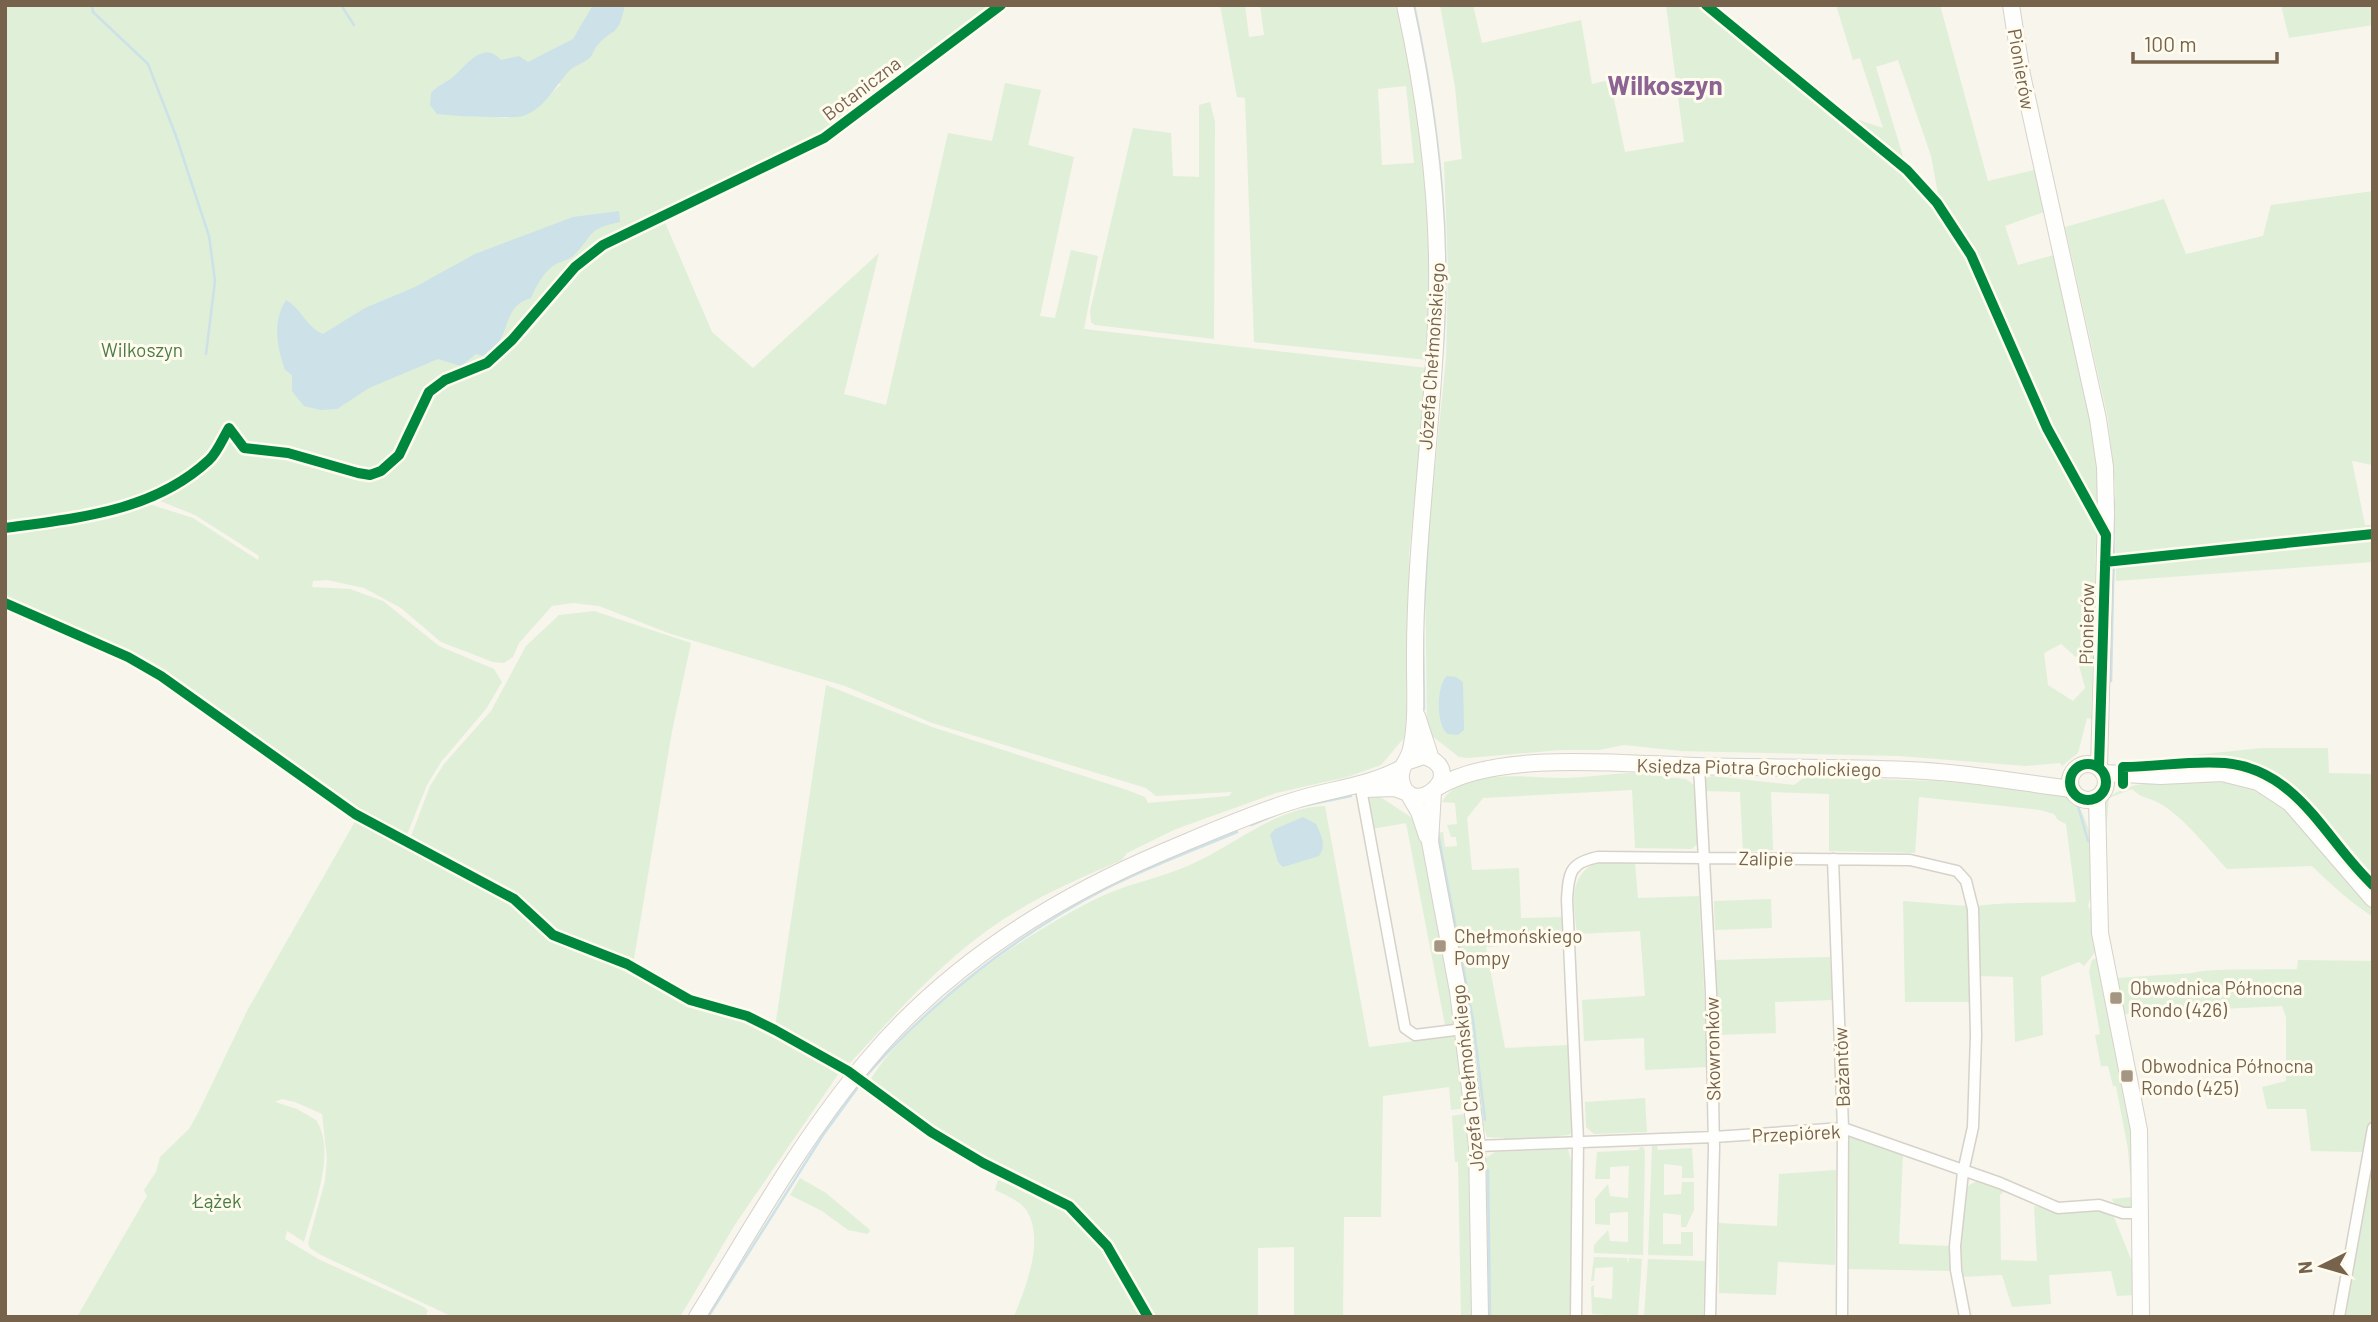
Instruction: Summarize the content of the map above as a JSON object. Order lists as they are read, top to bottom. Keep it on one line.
{"streets":{"street":["Pionierów","Botaniczna","Józefa Chełmońskiego","Księdza Piotra Grocholickiego","Zalipie","Skowronków","Bażantów","Przepiórek"]},"crossings":[["Pionierów","Księdza Piotra Grocholickiego"],["Józefa Chełmońskiego","Księdza Piotra Grocholickiego"],["Józefa Chełmońskiego","Przepiórek"],["Księdza Piotra Grocholickiego","Skowronków"],["Zalipie","Skowronków"],["Zalipie","Bażantów"],["Zalipie","Przepiórek"],["Skowronków","Przepiórek"],["Bażantów","Przepiórek"]],"districts":["Wilkoszyn"],"parks":["Wilkoszyn","Łążek"],"places":{"transit":["Chełmońskiego Pompy","Obwodnica Północna Rondo (426)","Obwodnica Północna Rondo (425)"]},"scale_bar":"100 m","north":"left"}
